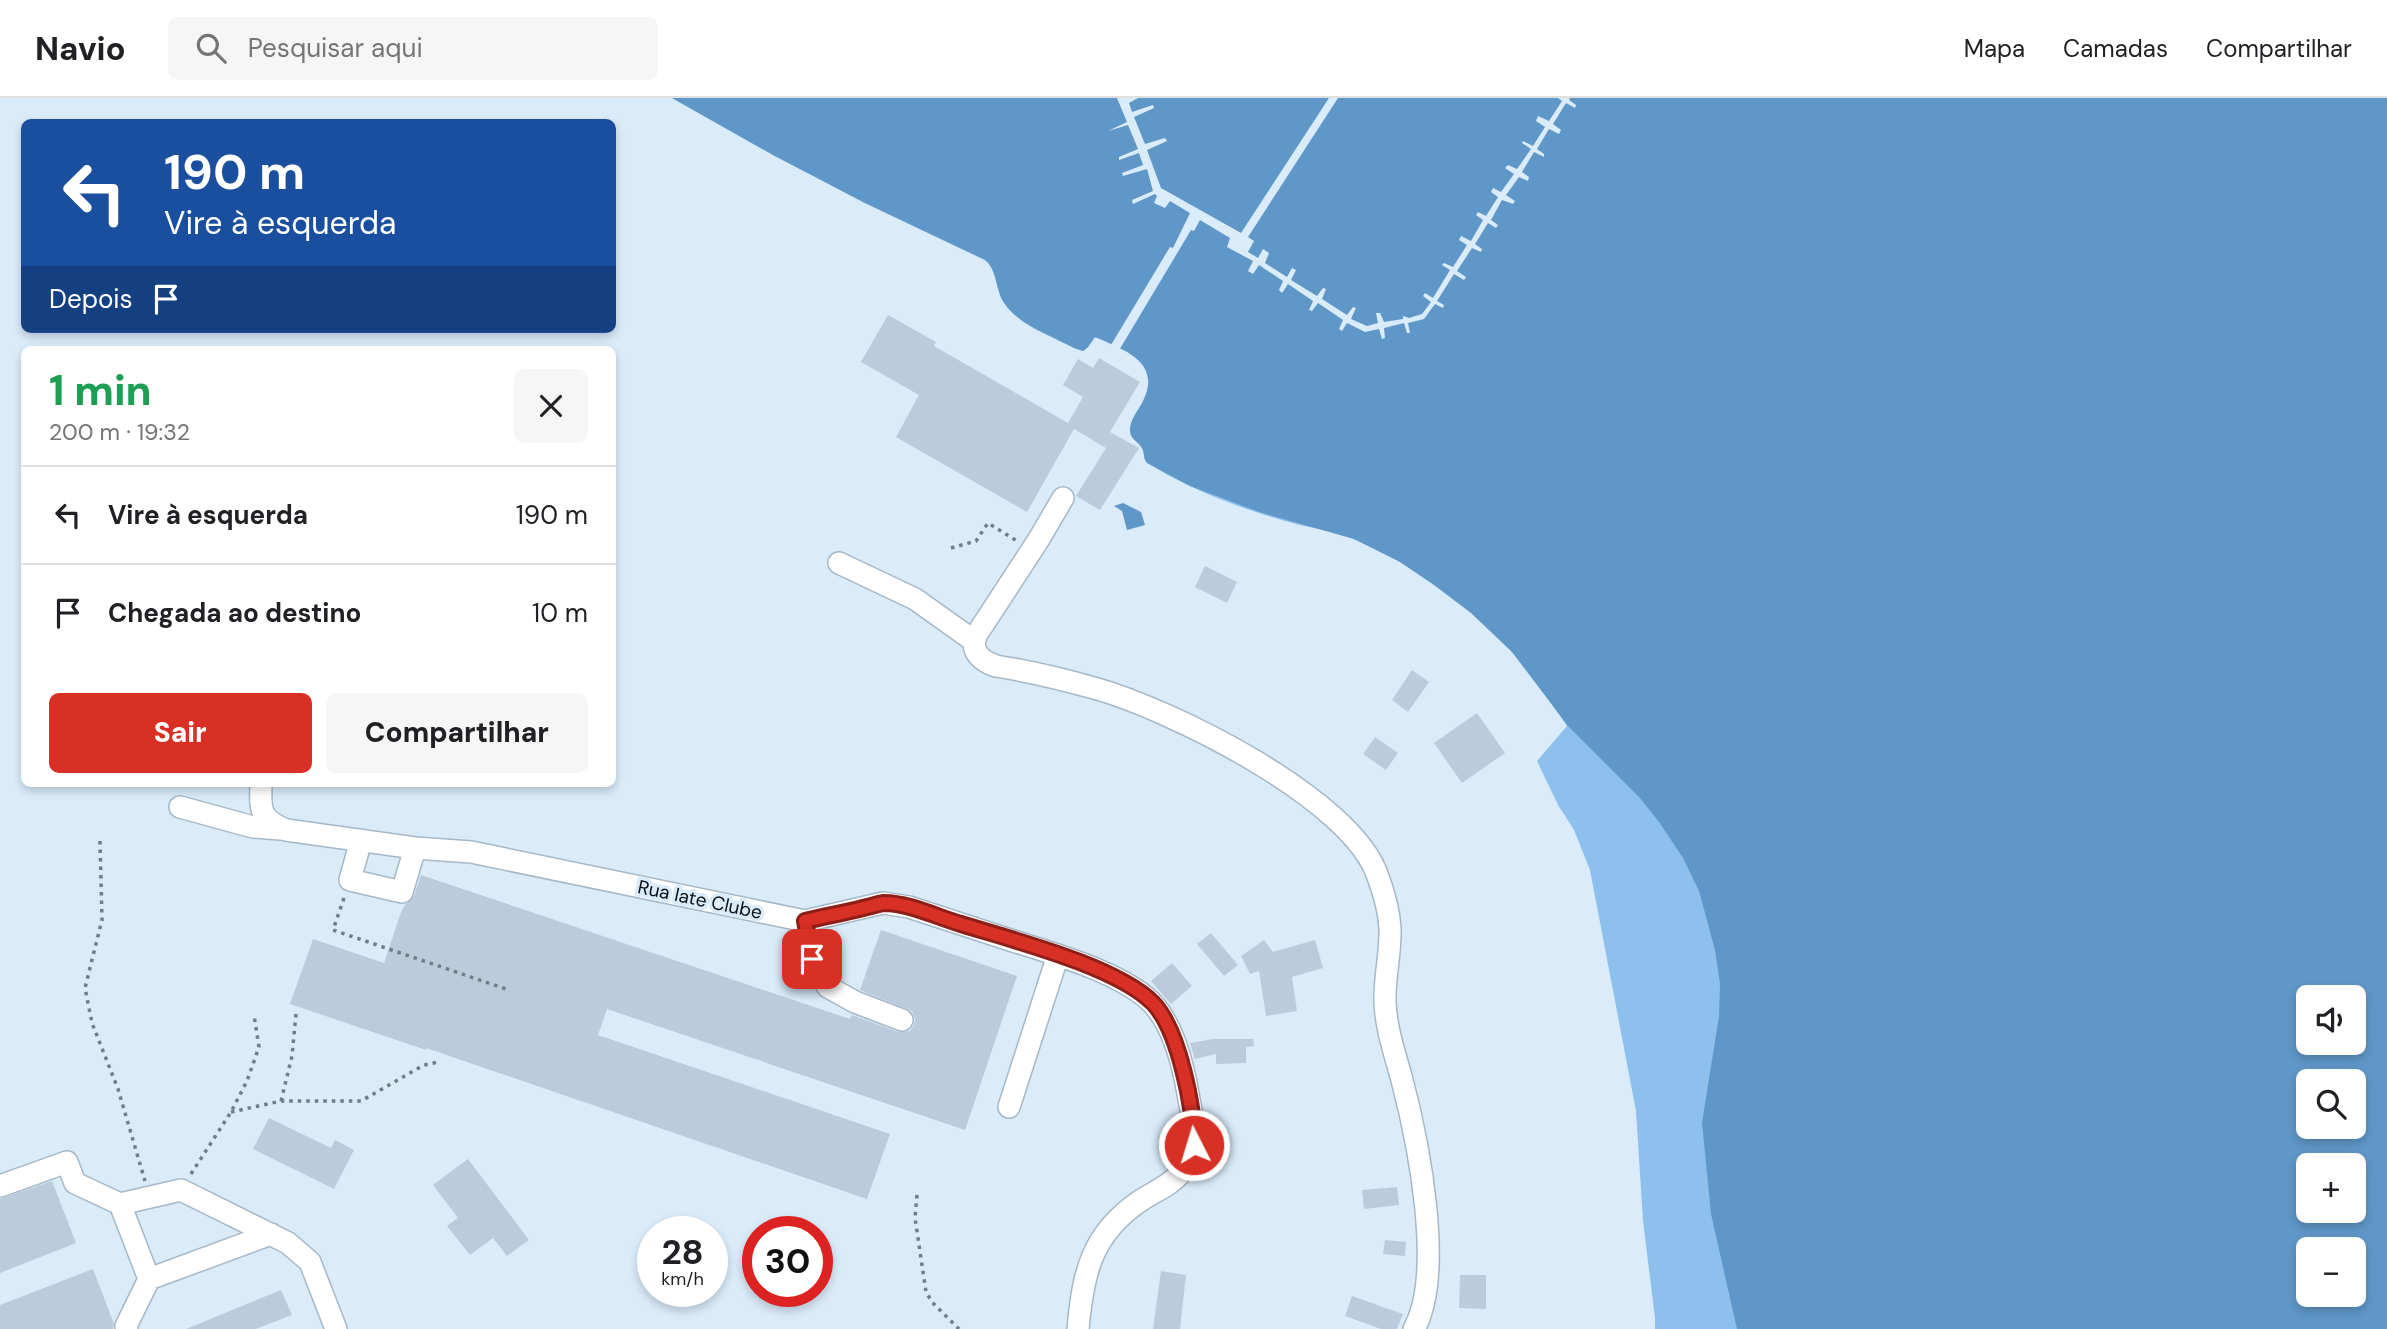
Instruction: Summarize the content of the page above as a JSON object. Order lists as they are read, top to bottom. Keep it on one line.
{"streets":{"street":["Rua Iate Clube"]},"page":{"header":"Navio","search":"Pesquisar aqui","nav":["Mapa","Camadas","Compartilhar"],"turn":["190 m","Vire à esquerda"],"then":"Depois","heading":["1 min","200 m · 19:32"],"list":[{"name":"Vire à esquerda","value":"190 m"},{"name":"Chegada ao destino","value":"10 m"}],"buttons":["Sair","Compartilhar"],"map_buttons":["+","−"],"speed":"28 km/h","limit":"30"}}
